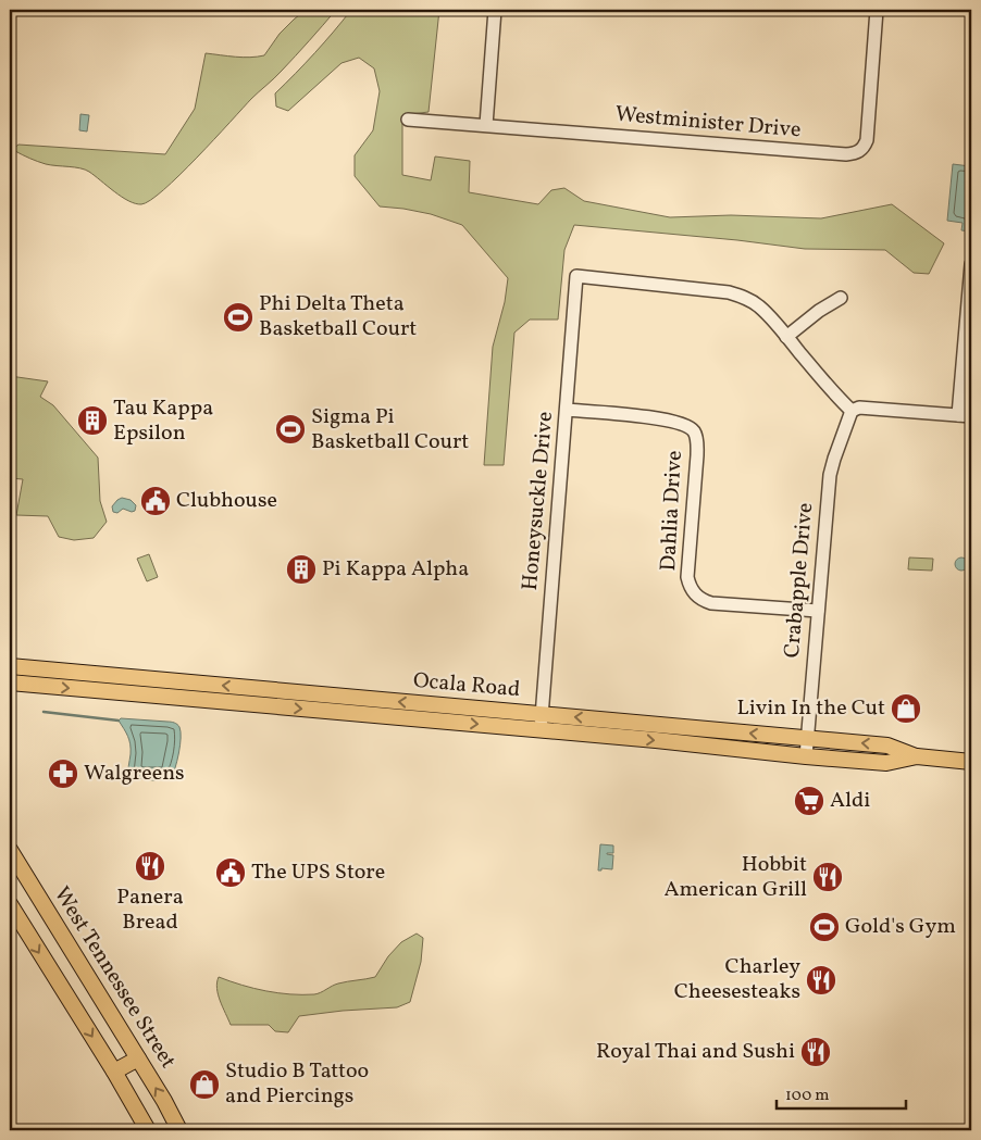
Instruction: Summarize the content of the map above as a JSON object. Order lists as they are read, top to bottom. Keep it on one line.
{"streets":{"main road":["Ocala Road","West Tennessee Street"],"street":["Westminister Drive","Honeysuckle Drive","Dahlia Drive","Crabapple Drive"]},"crossings":[["Honeysuckle Drive","Dahlia Drive"],["Honeysuckle Drive","Ocala Road"],["Dahlia Drive","Crabapple Drive"],["Crabapple Drive","Ocala Road"]],"places":{"sports":["Phi Delta Theta Basketball Court","Sigma Pi Basketball Court","Gold's Gym"],"building":["Tau Kappa Epsilon","Pi Kappa Alpha"],"public building":["Clubhouse","The UPS Store"],"shop":["Livin In the Cut","Studio B Tattoo and Piercings"],"pharmacy":["Walgreens"],"supermarket":["Aldi"],"restaurant":["Panera Bread","Hobbit American Grill","Charley Cheesesteaks","Royal Thai and Sushi"]},"scale_bar":"100 m"}
